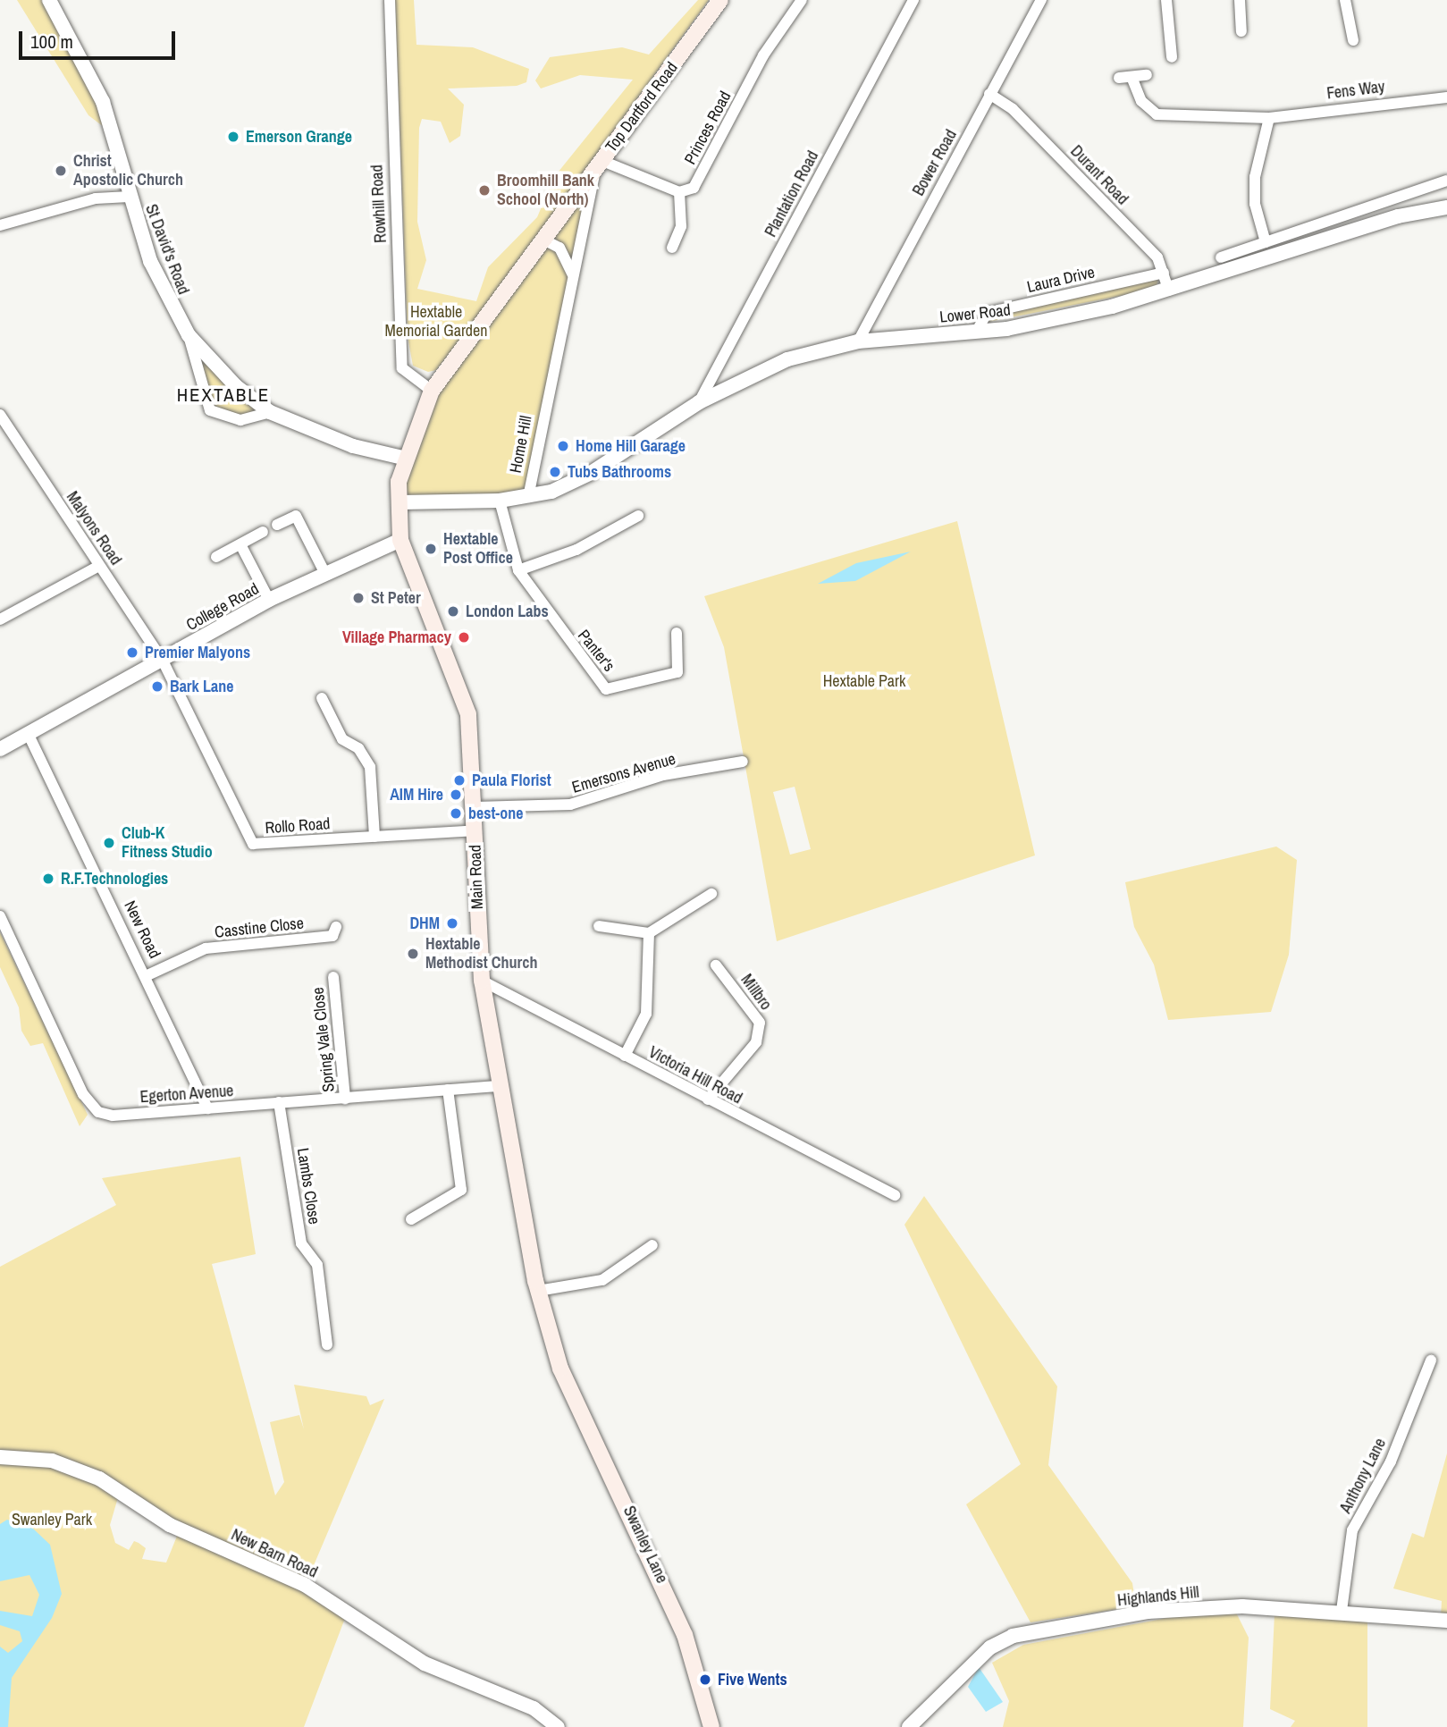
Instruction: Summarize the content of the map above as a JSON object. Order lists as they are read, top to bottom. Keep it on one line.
{"streets":{"main road":["Top Dartford Road","Main Road","Swanley Lane"],"street":["Fens Way","Princes Road","Bower Road","Durant Road","Plantation Road","Rowhill Road","St David's Road","Laura Drive","Lower Road","Home Hill","Malyons Road","College Road","Panter's","Emersons Avenue","Rollo Road","Casstine Close","New Road","Millbro","Spring Vale Close","Victoria Hill Road","Egerton Avenue","Lambs Close","Anthony Lane","New Barn Road","Highlands Hill"]},"crossings":[["Top Dartford Road","Rowhill Road"],["Top Dartford Road","St David's Road"],["Top Dartford Road","Home Hill"],["Top Dartford Road","Main Road"],["Bower Road","Durant Road"],["Bower Road","Lower Road"],["Durant Road","Laura Drive"],["Durant Road","Lower Road"],["Plantation Road","Lower Road"],["Laura Drive","Lower Road"],["Lower Road","Home Hill"],["Home Hill","Panter's"],["Home Hill","Main Road"],["Malyons Road","College Road"],["Malyons Road","Rollo Road"],["College Road","Rollo Road"],["College Road","Main Road"],["College Road","New Road"],["Emersons Avenue","Main Road"],["Rollo Road","Main Road"],["Main Road","Victoria Hill Road"],["Main Road","Egerton Avenue"],["Main Road","Swanley Lane"],["Casstine Close","New Road"],["New Road","Egerton Avenue"],["Millbro","Victoria Hill Road"],["Spring Vale Close","Egerton Avenue"],["Egerton Avenue","Lambs Close"],["Anthony Lane","Highlands Hill"]],"districts":["HEXTABLE"],"parks":["Hextable Memorial Garden","Hextable Park","Swanley Park"],"places":["Emerson Grange","Christ Apostolic Church","Broomhill Bank School (North)","Home Hill Garage","Tubs Bathrooms","Hextable Post Office","St Peter","London Labs","Village Pharmacy","Premier Malyons","Bark Lane","Paula Florist","AIM Hire","best-one","Club-K Fitness Studio","R.F.Technologies","DHM","Hextable Methodist Church","Five Wents"],"scale_bar":"100 m"}
